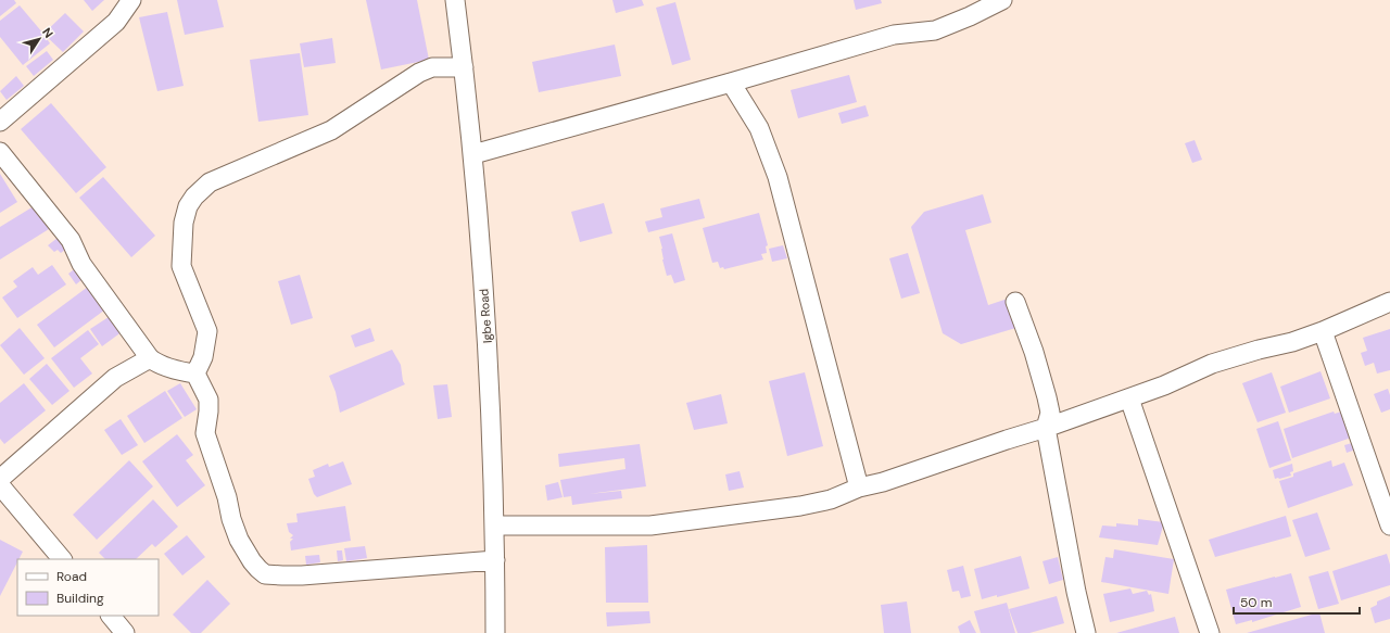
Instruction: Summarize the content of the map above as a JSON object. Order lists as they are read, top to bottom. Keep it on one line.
{"streets":{"street":["Igbe Road"]},"legend":["Road","Building"],"scale_bar":"50 m","north":"top right"}
